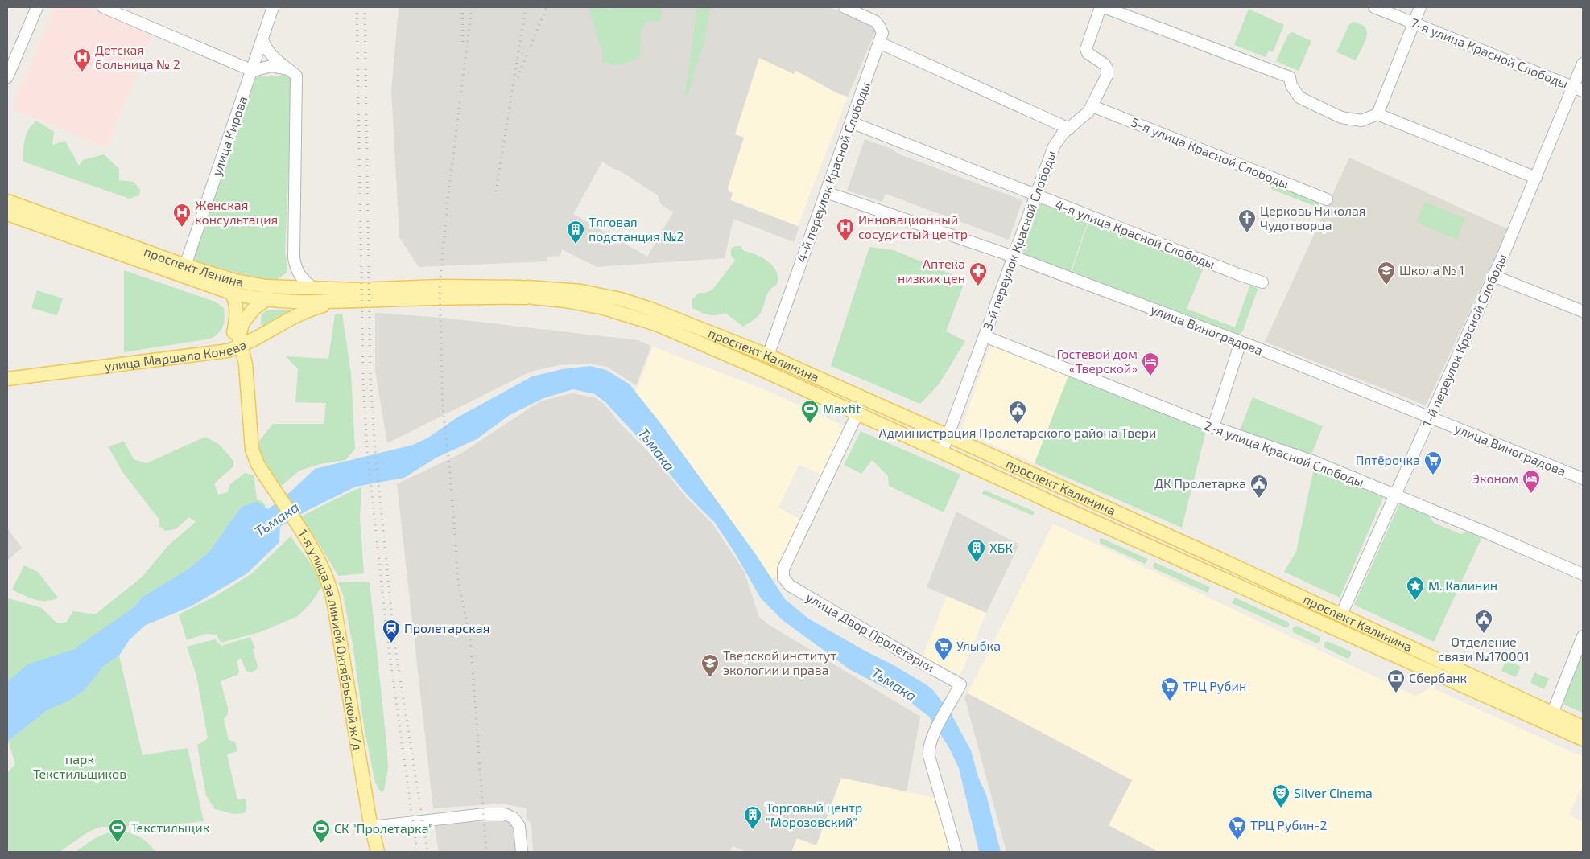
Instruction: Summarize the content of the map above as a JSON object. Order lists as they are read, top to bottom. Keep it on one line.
{"streets":{"main road":["проспект Ленина","улица Маршала Конева","проспект Калинина","1-я улица за линией Октябрьской ж/д"],"street":["7-я улица Красной Слободы","улица Кирова","5-я улица Красной Слободы","4-й переулок Красной Слободы","4-я улица Красной Слободы","3-й переулок Красной Слободы","улица Виноградова","1-й переулок Красной Слободы","2-я улица Красной Слободы","улица Двор Пролетарки"]},"crossings":[["7-я улица Красной Слободы","1-й переулок Красной Слободы"],["улица Кирова","проспект Ленина"],["5-я улица Красной Слободы","3-й переулок Красной Слободы"],["4-й переулок Красной Слободы","4-я улица Красной Слободы"],["4-й переулок Красной Слободы","улица Виноградова"],["4-й переулок Красной Слободы","проспект Калинина"],["4-я улица Красной Слободы","3-й переулок Красной Слободы"],["3-й переулок Красной Слободы","улица Виноградова"],["3-й переулок Красной Слободы","проспект Калинина"],["3-й переулок Красной Слободы","2-я улица Красной Слободы"],["проспект Ленина","улица Маршала Конева"],["проспект Ленина","проспект Калинина"],["улица Виноградова","1-й переулок Красной Слободы"],["1-й переулок Красной Слободы","проспект Калинина"],["1-й переулок Красной Слободы","2-я улица Красной Слободы"],["улица Маршала Конева","1-я улица за линией Октябрьской ж/д"],["проспект Калинина","улица Двор Пролетарки"]],"water":["Тьмака"],"parks":["парк Текстильщиков"],"places":{"hospital":["Детская больница № 2","Женская консультация","Инновационный сосудистый центр"],"church":["Церковь Николая Чудотворца"],"building":["Тяговая подстанция №2","ХБК","Торговый центр \"Морозовский\""],"school or university":["Школа № 1","Тверской институт экологии и права"],"pharmacy":["Аптека низких цен"],"hotel":["Гостевой дом «Тверской»","Эконом"],"sports":["Maxfit","Текстильщик","СК \"Пролетарка\""],"public building":["Администрация Пролетарского района Твери","ДК Пролетарка","Отделение связи №170001"],"supermarket":["Пятёрочка","Улыбка","ТРЦ Рубин","ТРЦ Рубин-2"],"place":["М. Калинин"],"station":["Пролетарская"],"bank":["Сбербанк"],"theatre":["Silver Cinema"]}}
